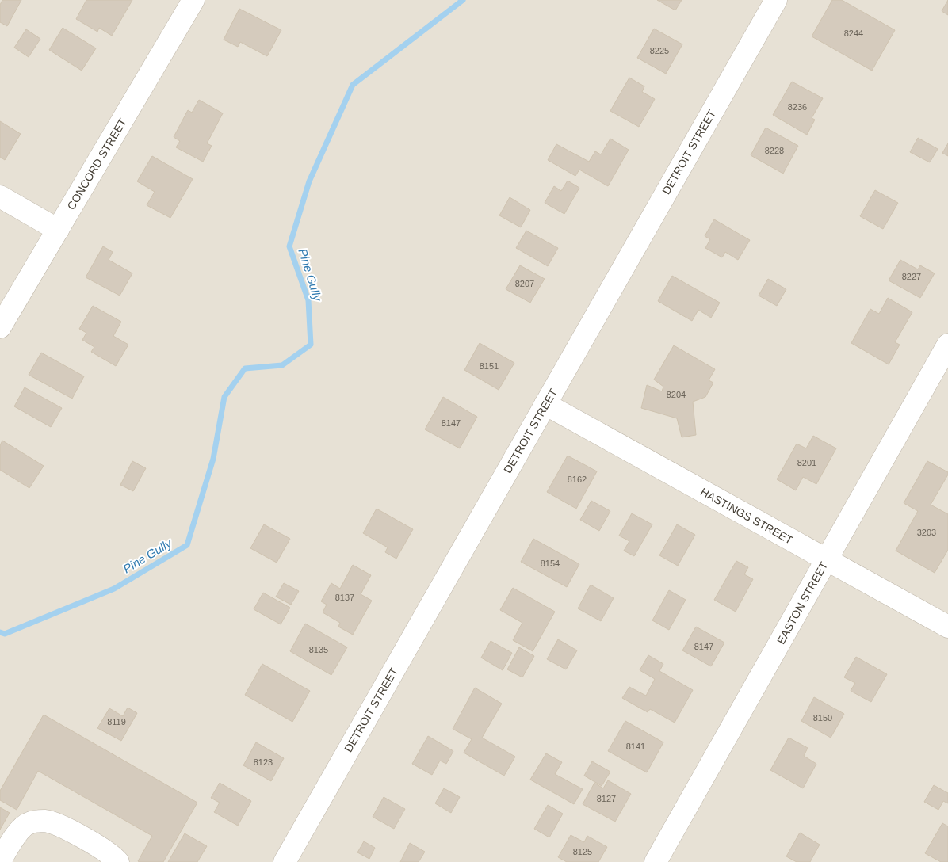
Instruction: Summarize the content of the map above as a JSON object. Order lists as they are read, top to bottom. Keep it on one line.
{"streets":{"street":["DETROIT STREET","CONCORD STREET","HASTINGS STREET","EASTON STREET"]},"crossings":[["DETROIT STREET","HASTINGS STREET"],["HASTINGS STREET","EASTON STREET"]],"water":["Pine Gully"],"house_numbers":["8244","8225","8236","8228","8227","8207","8151","8204","8147","8201","8162","3203","8154","8137","8147","8135","8150","8119","8141","8123","8127","8125"]}
